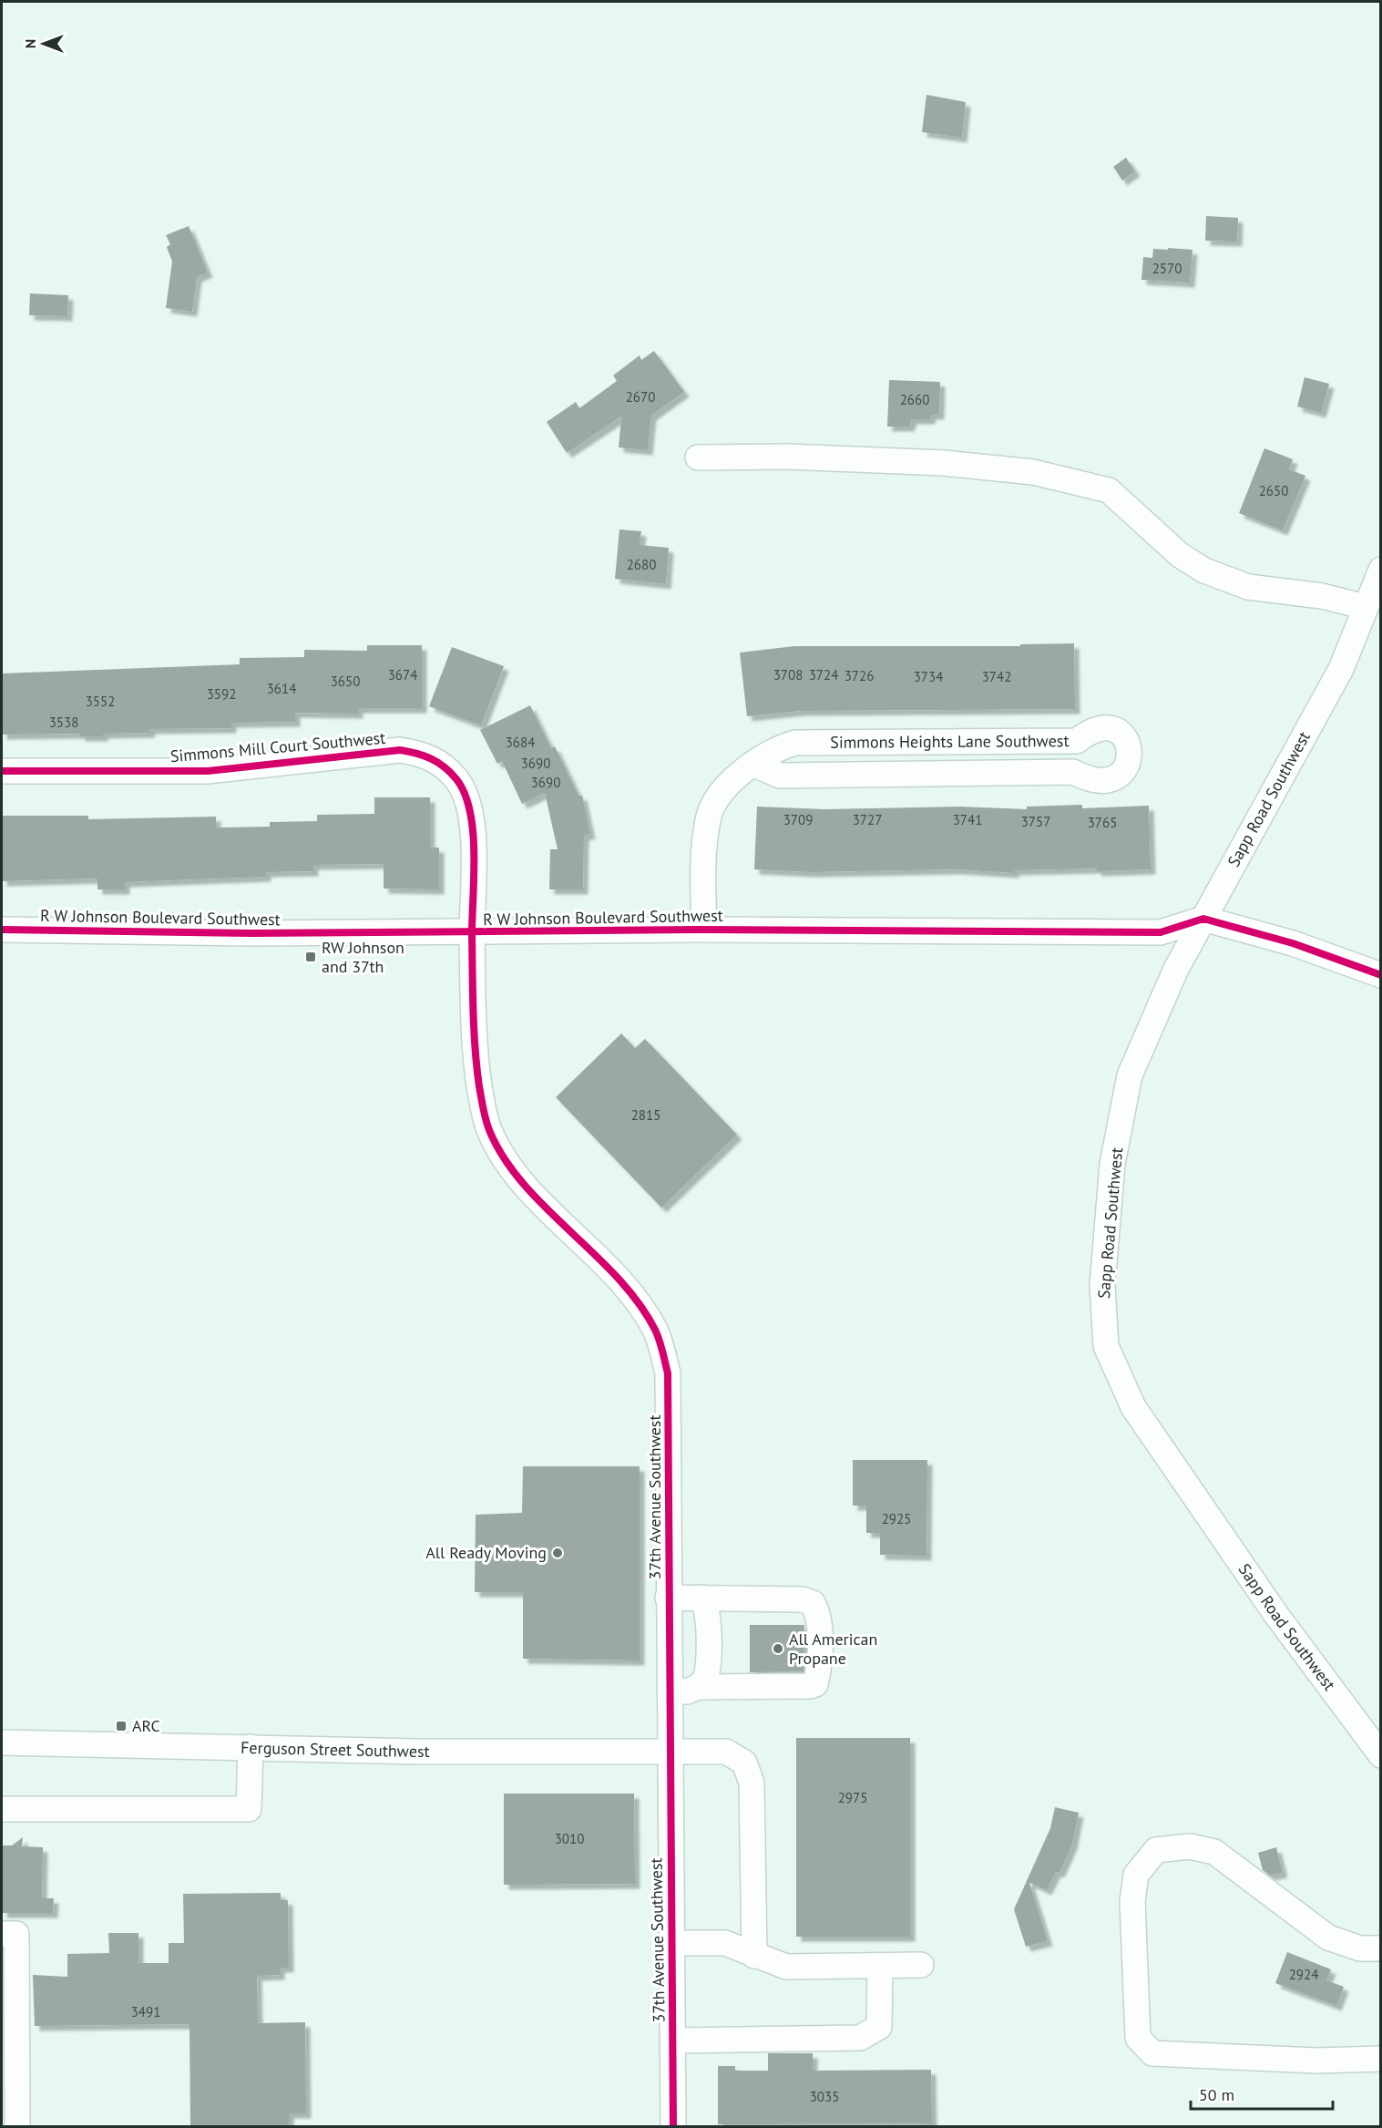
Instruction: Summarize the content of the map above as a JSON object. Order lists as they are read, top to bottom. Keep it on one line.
{"streets":{"street":["Simmons Heights Lane Southwest","Simmons Mill Court Southwest","Sapp Road Southwest","R W Johnson Boulevard Southwest","37th Avenue Southwest","Ferguson Street Southwest"]},"crossings":[["Simmons Heights Lane Southwest","R W Johnson Boulevard Southwest"],["Simmons Mill Court Southwest","R W Johnson Boulevard Southwest"],["Simmons Mill Court Southwest","37th Avenue Southwest"],["Sapp Road Southwest","R W Johnson Boulevard Southwest"],["R W Johnson Boulevard Southwest","37th Avenue Southwest"],["37th Avenue Southwest","Ferguson Street Southwest"]],"places":{"transit":["RW Johnson and 37th","ARC"],"other":["All Ready Moving","All American Propane"]},"house_numbers":["2570","2670","2660","2650","2680","3674","3708","3724","3726","3734","3742","3650","3614","3592","3552","3538","3684","3690","3690","3709","3727","3741","3757","3765","2815","2925","2975","3010","2924","3491","3035"],"scale_bar":"50 m","north":"left"}
